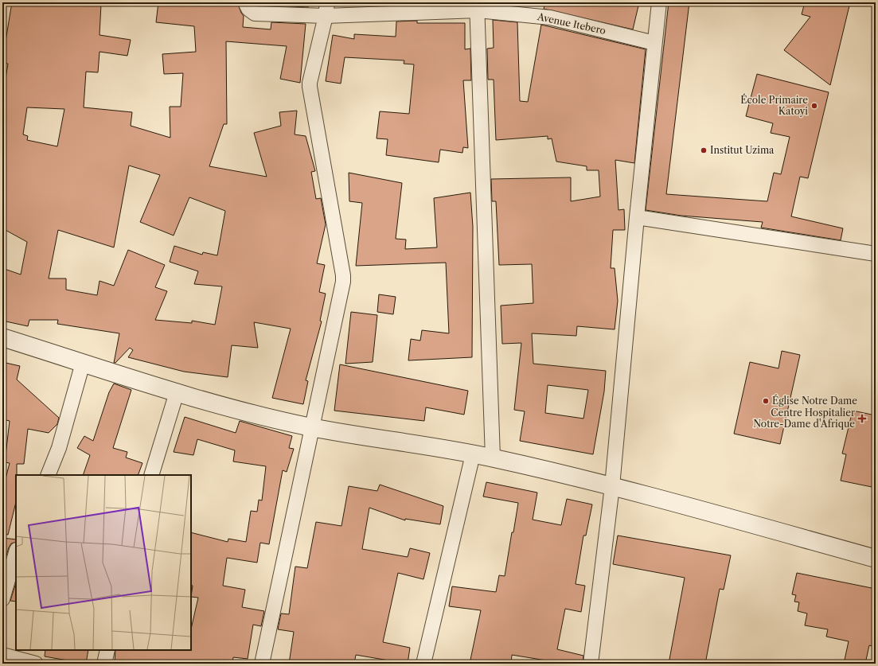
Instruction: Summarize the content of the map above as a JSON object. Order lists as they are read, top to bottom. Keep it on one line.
{"streets":{"street":["Avenue Itebero"]},"places":{"other":["École Primaire Katoyi","Institut Uzima","Église Notre Dame"],"health":["Centre Hospitalier Notre-Dame d'Afrique"]}}
